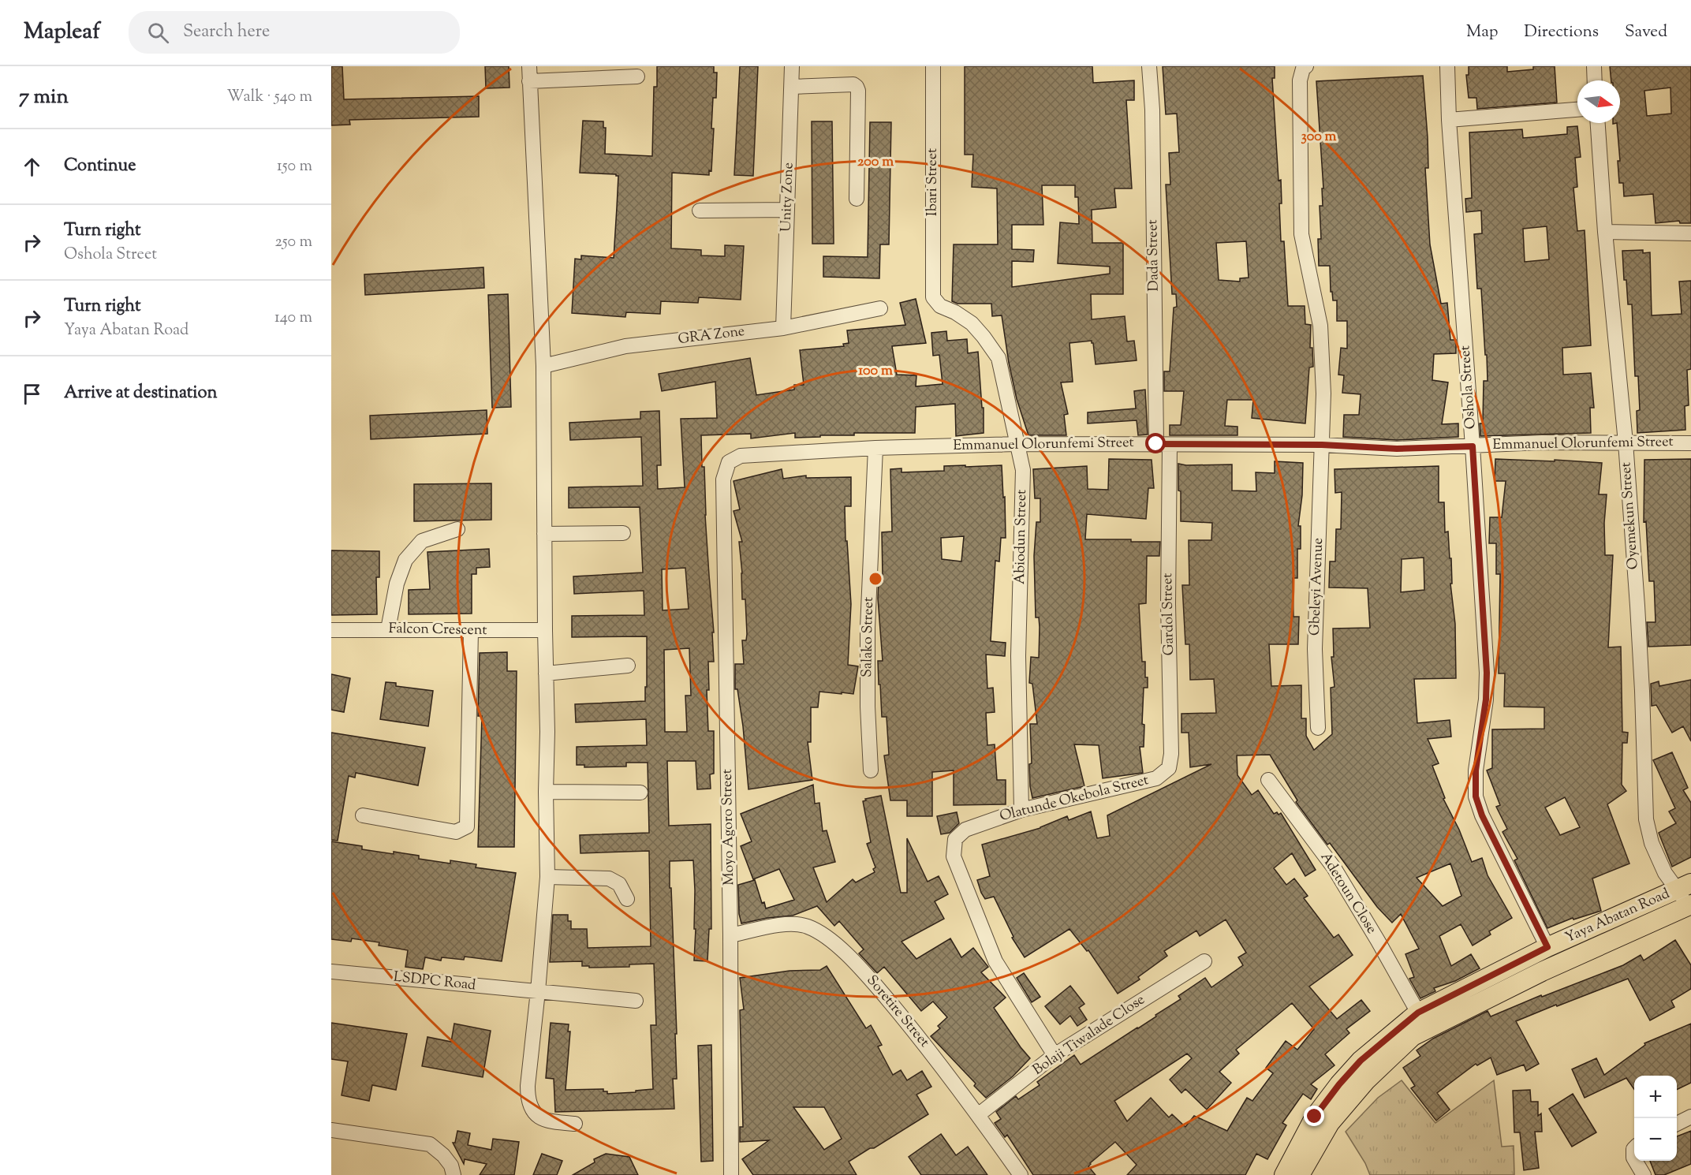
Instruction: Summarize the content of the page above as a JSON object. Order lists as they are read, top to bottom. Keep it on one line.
{"streets":{"main road":["Yaya Abatan Road"],"street":["Ibari Street","Unity Zone","Dada Street","GRA Zone","Oshola Street","Emmanuel Olorunfemi Street","Oyemekun Street","Abiodun Street","Gbeleyi Avenue","Gardol Street","Falcon Crescent","Salako Street","Olatunde Okebola Street","Moyo Agoro Street","Adetoun Close","LSDPC Road","Soretire Street","Bolaji Tiwalade Close"]},"crossings":[["Ibari Street","Abiodun Street"],["Unity Zone","GRA Zone"],["Dada Street","Emmanuel Olorunfemi Street"],["Dada Street","Gardol Street"],["Oshola Street","Emmanuel Olorunfemi Street"],["Oshola Street","Yaya Abatan Road"],["Emmanuel Olorunfemi Street","Oyemekun Street"],["Emmanuel Olorunfemi Street","Abiodun Street"],["Emmanuel Olorunfemi Street","Gbeleyi Avenue"],["Emmanuel Olorunfemi Street","Gardol Street"],["Emmanuel Olorunfemi Street","Salako Street"],["Emmanuel Olorunfemi Street","Moyo Agoro Street"],["Oyemekun Street","Yaya Abatan Road"],["Abiodun Street","Olatunde Okebola Street"],["Gardol Street","Olatunde Okebola Street"],["Olatunde Okebola Street","Bolaji Tiwalade Close"],["Moyo Agoro Street","Soretire Street"],["Adetoun Close","Yaya Abatan Road"],["Soretire Street","Bolaji Tiwalade Close"]],"north":"right","page":{"header":"Mapleaf","search":"Search here","nav":["Map","Directions","Saved"],"heading":["7 min","Walk · 540 m"],"list":[["Continue","150 m"],["Turn right","Oshola Street","250 m"],["Turn right","Yaya Abatan Road","140 m"],"Arrive at destination"],"map_buttons":["+","−"]},"rings":["300 m","200 m","100 m"]}
